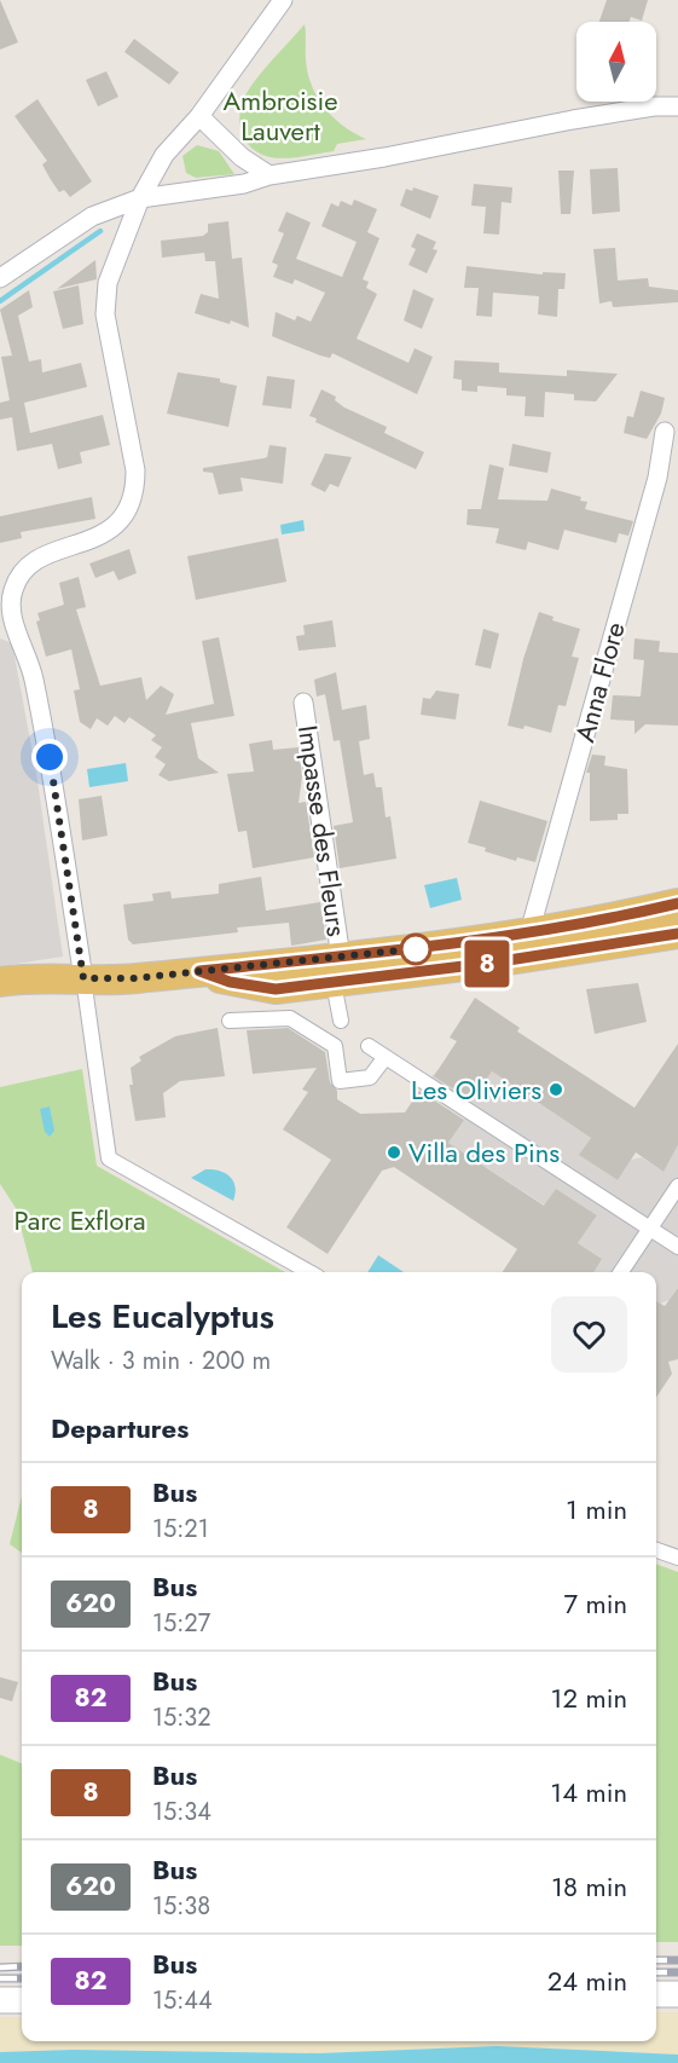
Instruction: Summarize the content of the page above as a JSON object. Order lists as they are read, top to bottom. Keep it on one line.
{"streets":{"street":["Anna Flore","Impasse des Fleurs"]},"parks":["Ambroisie Lauvert","Parc Exflora"],"places":["Les Oliviers","Villa des Pins"],"lines":["bus line 8"],"north":"top","page":{"on_map":"8","heading":[["Les Eucalyptus","Walk · 3 min · 200 m"],"Departures"],"list":[{"mark":"8","name":"Bus","note":"15:21","value":"1 min"},{"mark":"620","name":"Bus","note":"15:27","value":"7 min"},{"mark":"82","name":"Bus","note":"15:32","value":"12 min"},{"mark":"8","name":"Bus","note":"15:34","value":"14 min"},{"mark":"620","name":"Bus","note":"15:38","value":"18 min"},{"mark":"82","name":"Bus","note":"15:44","value":"24 min"}]}}
